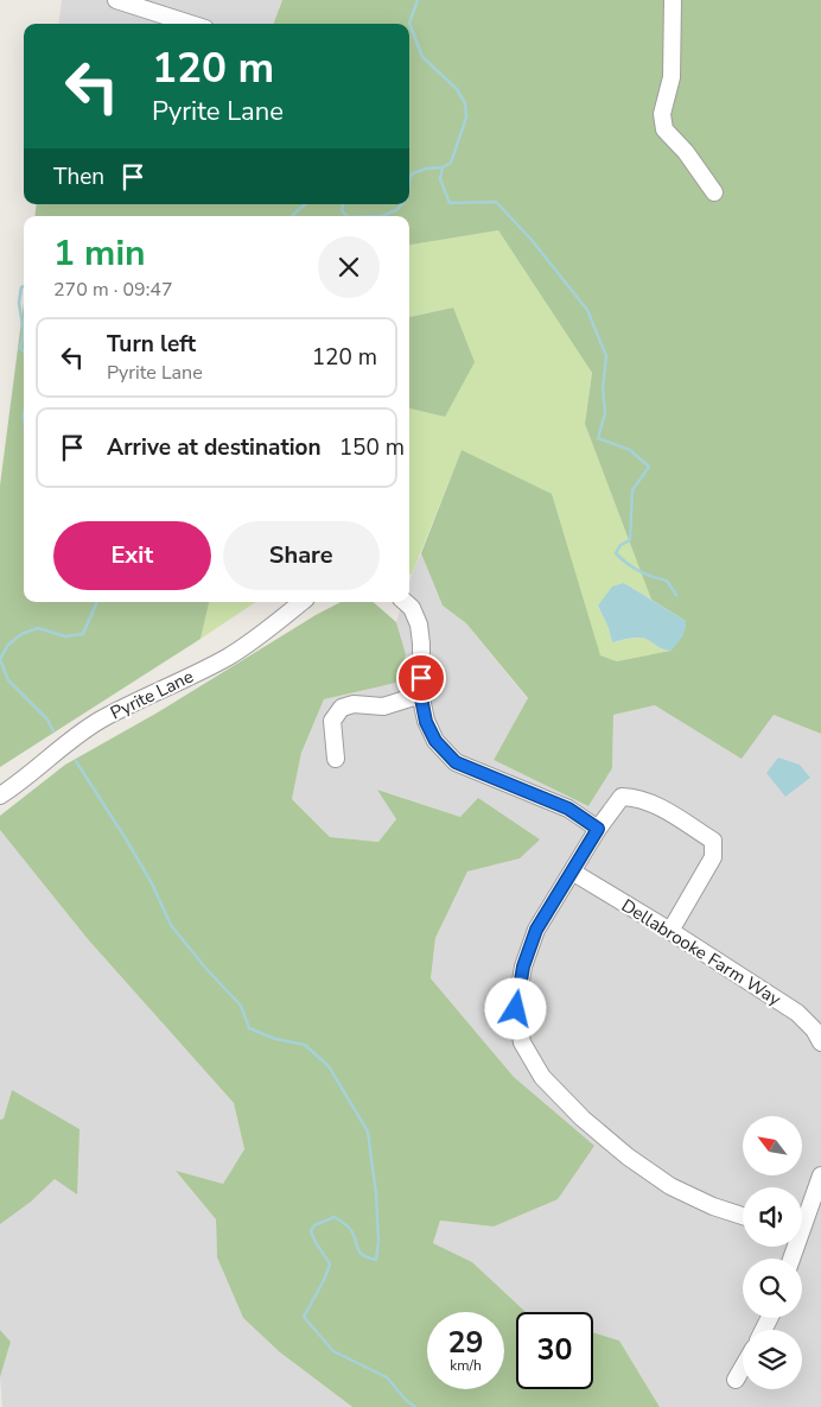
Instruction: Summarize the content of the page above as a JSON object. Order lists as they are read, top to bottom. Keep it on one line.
{"streets":{"street":["Pyrite Lane","Dellabrooke Farm Way"]},"north":"top left","page":{"turn":["120 m","Pyrite Lane"],"then":"Then","heading":["1 min","270 m · 09:47"],"list":[{"name":"Turn left","note":"Pyrite Lane","value":"120 m"},{"name":"Arrive at destination","value":"150 m"}],"buttons":["Exit","Share"],"speed":"29 km/h","limit":"30"}}
